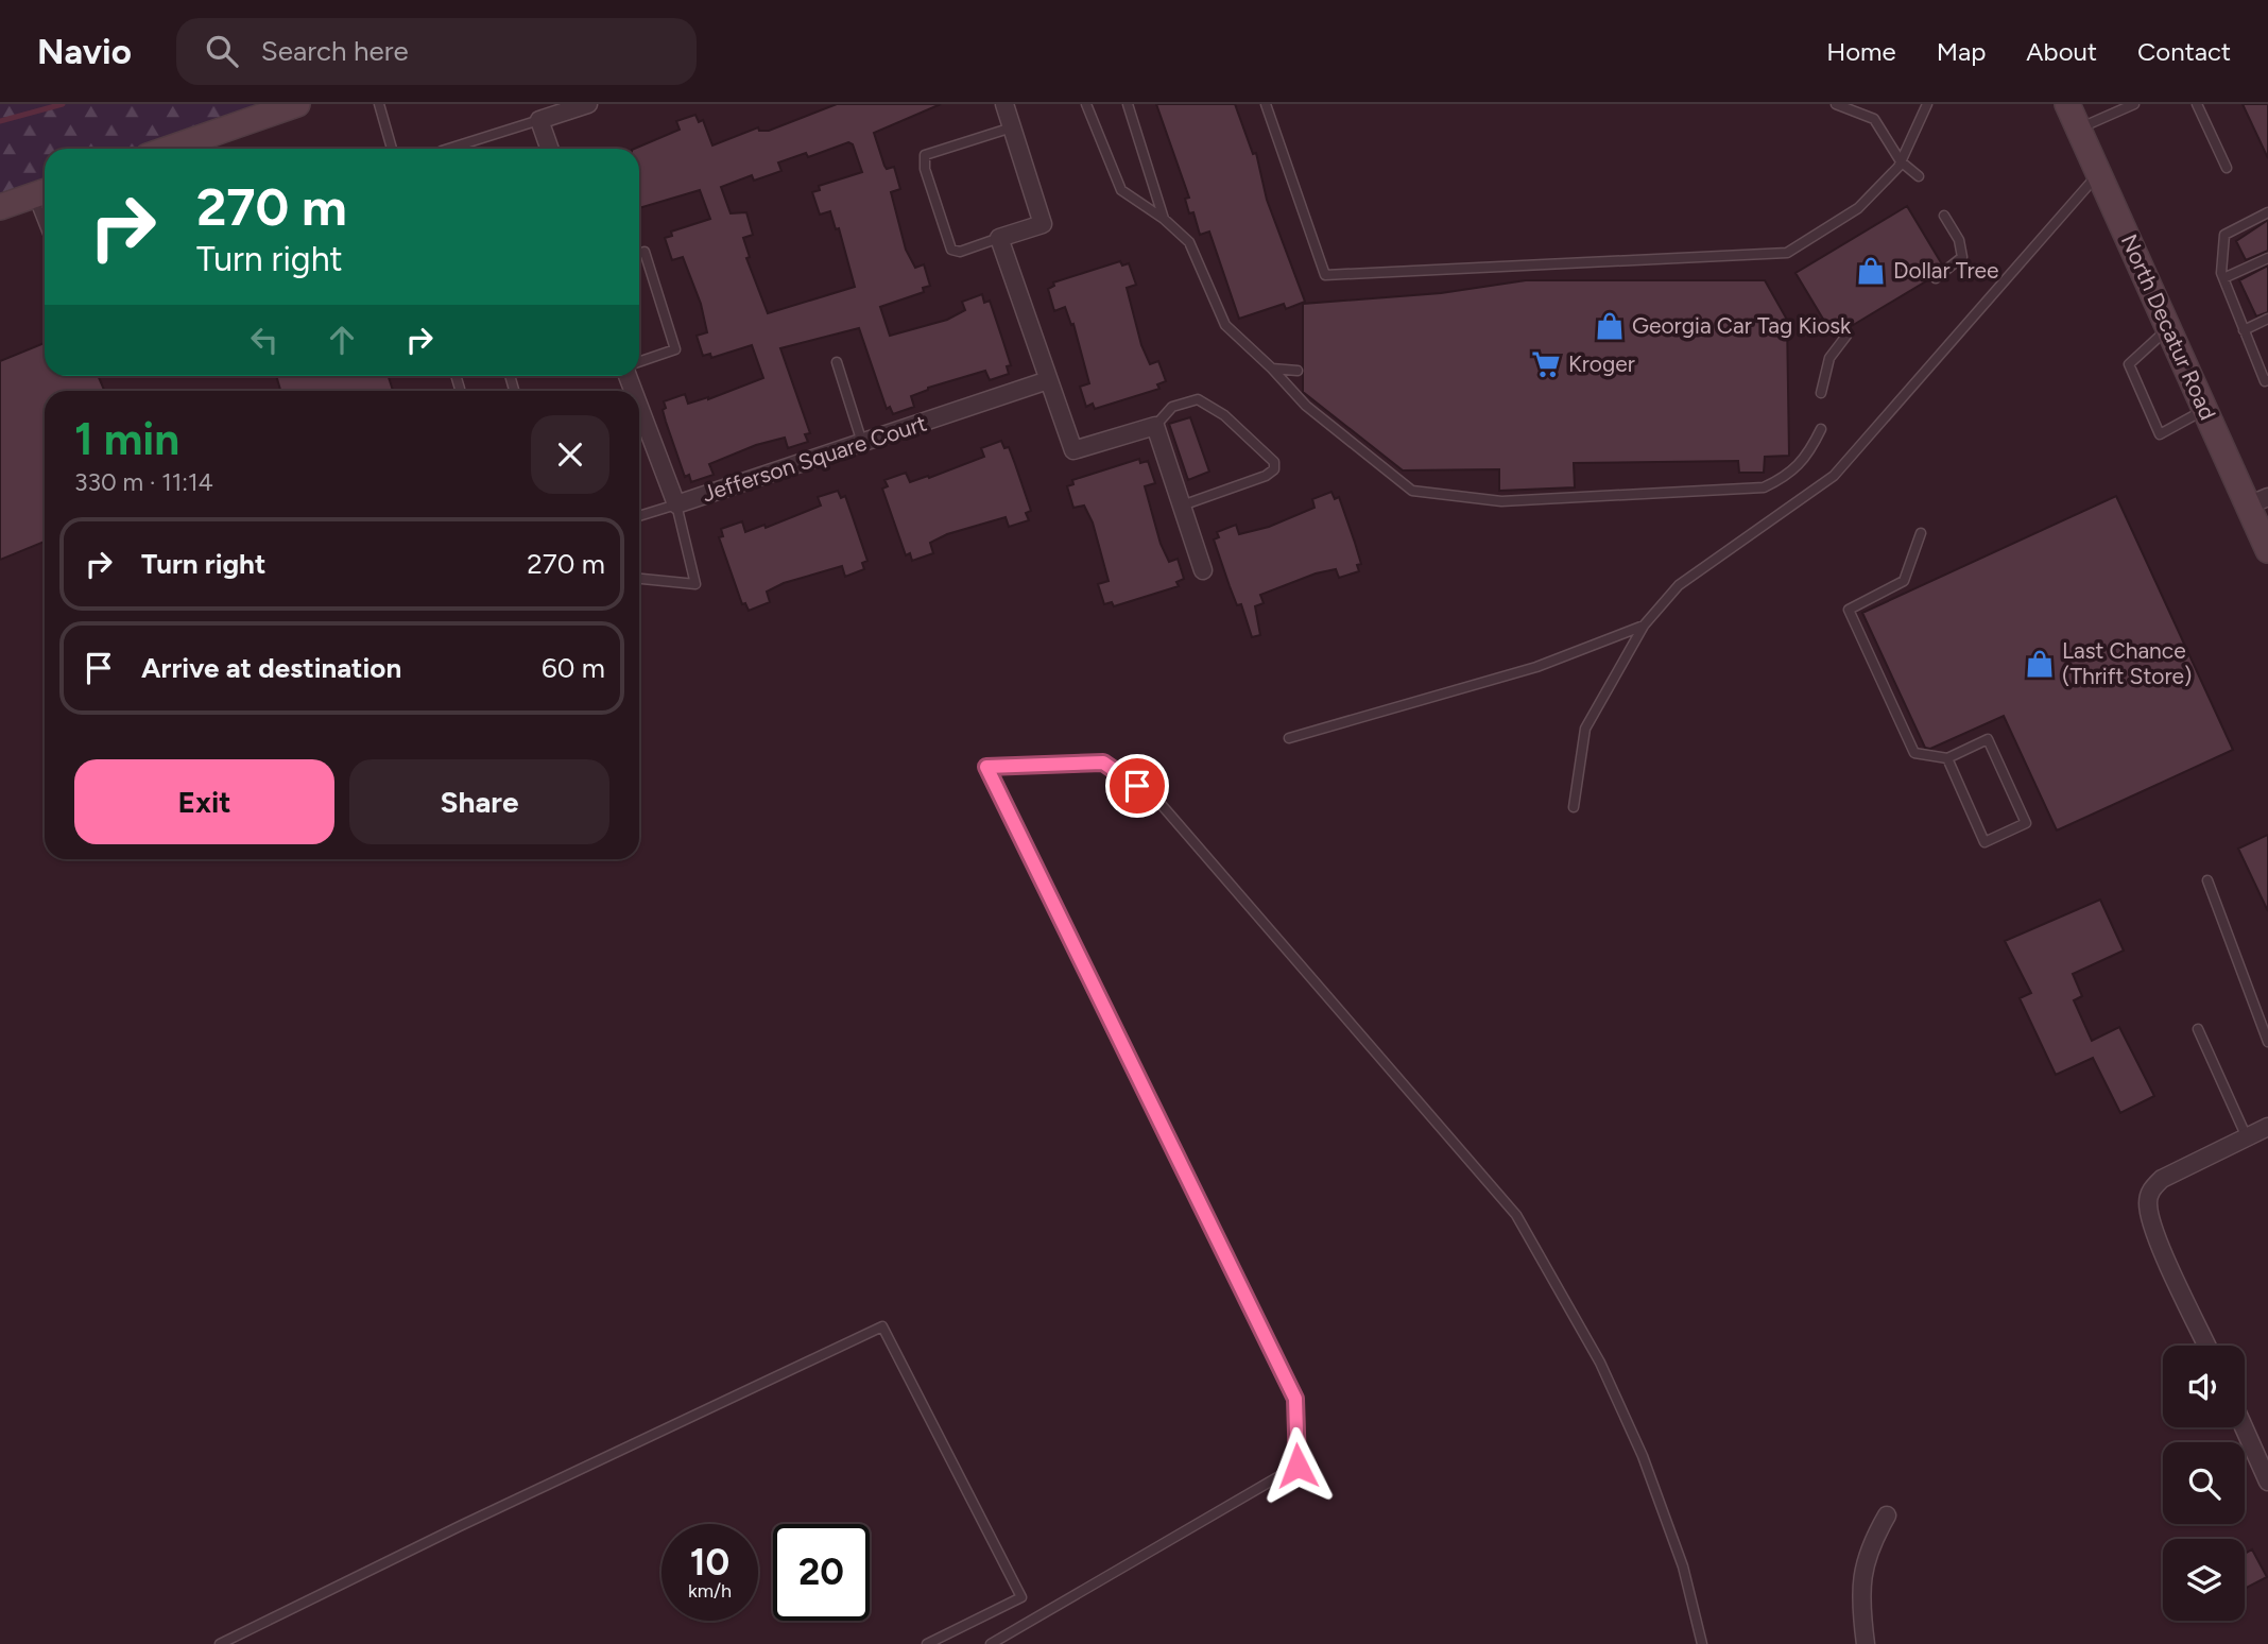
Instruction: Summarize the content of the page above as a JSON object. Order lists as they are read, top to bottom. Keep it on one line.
{"streets":{"main road":["North Decatur Road"],"street":["Jefferson Square Court"]},"places":{"shop":["Dollar Tree","Georgia Car Tag Kiosk","Last Chance (Thrift Store)"],"supermarket":["Kroger"]},"page":{"header":"Navio","search":"Search here","nav":["Home","Map","About","Contact"],"turn":["270 m","Turn right"],"heading":["1 min","330 m · 11:14"],"list":[{"name":"Turn right","value":"270 m"},{"name":"Arrive at destination","value":"60 m"}],"buttons":["Exit","Share"],"speed":"10 km/h","limit":"20"}}
